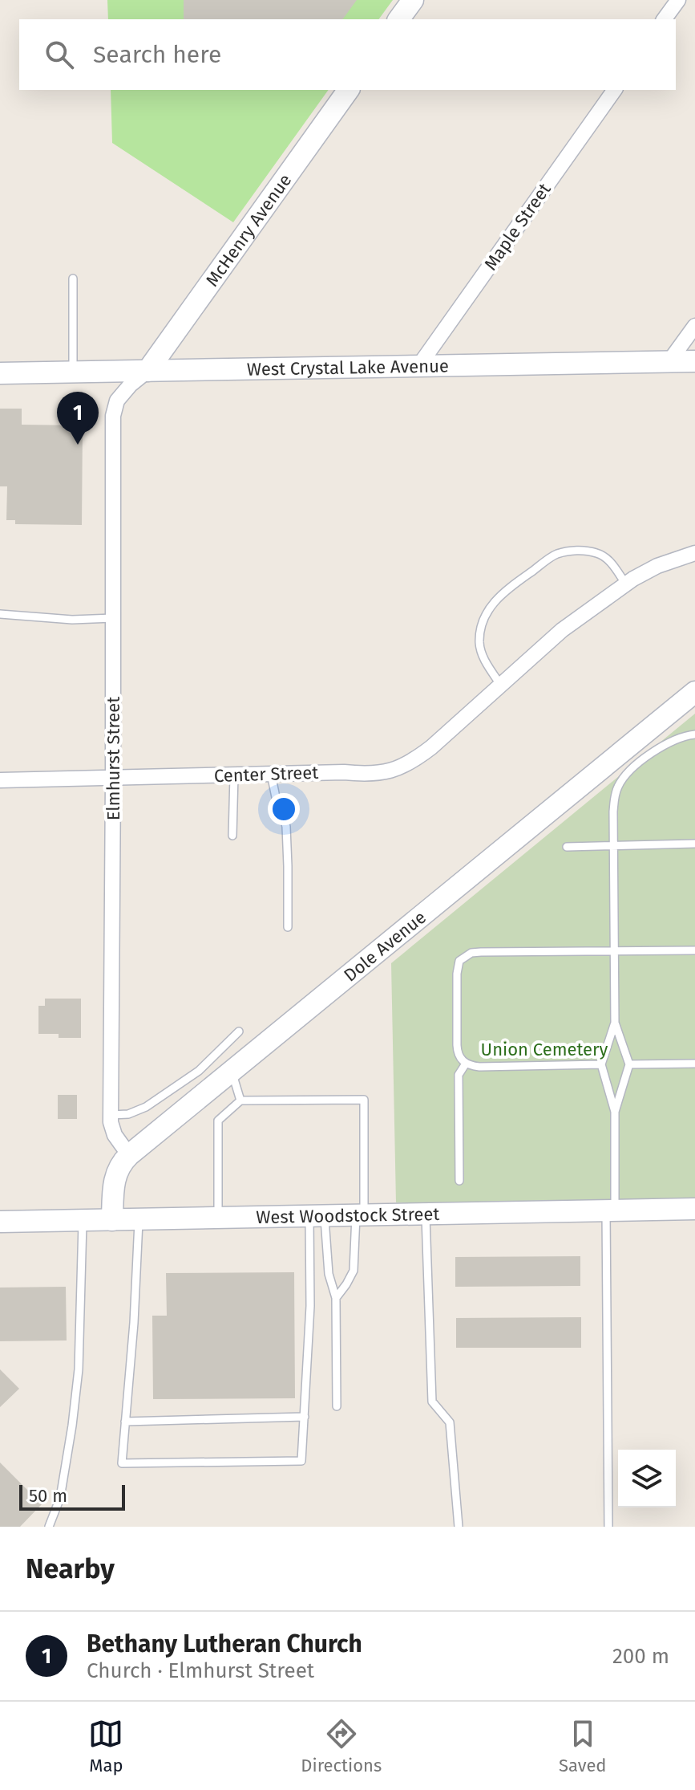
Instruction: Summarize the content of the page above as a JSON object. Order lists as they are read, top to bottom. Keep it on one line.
{"streets":{"street":["Maple Street","McHenry Avenue","West Crystal Lake Avenue","Elmhurst Street","Center Street","Dole Avenue","West Woodstock Street"]},"crossings":[["Maple Street","West Crystal Lake Avenue"],["McHenry Avenue","West Crystal Lake Avenue"],["McHenry Avenue","Elmhurst Street"],["West Crystal Lake Avenue","Elmhurst Street"],["Elmhurst Street","Center Street"],["Elmhurst Street","Dole Avenue"],["Dole Avenue","West Woodstock Street"]],"parks":["Union Cemetery"],"scale_bar":"50 m","page":{"search":"Search here","pins":"1","scale":"50 m","heading":"Nearby","list":[{"mark":"1","name":"Bethany Lutheran Church","note":"Church · Elmhurst Street","value":"200 m"}],"nav":["Map","Directions","Saved"]}}
